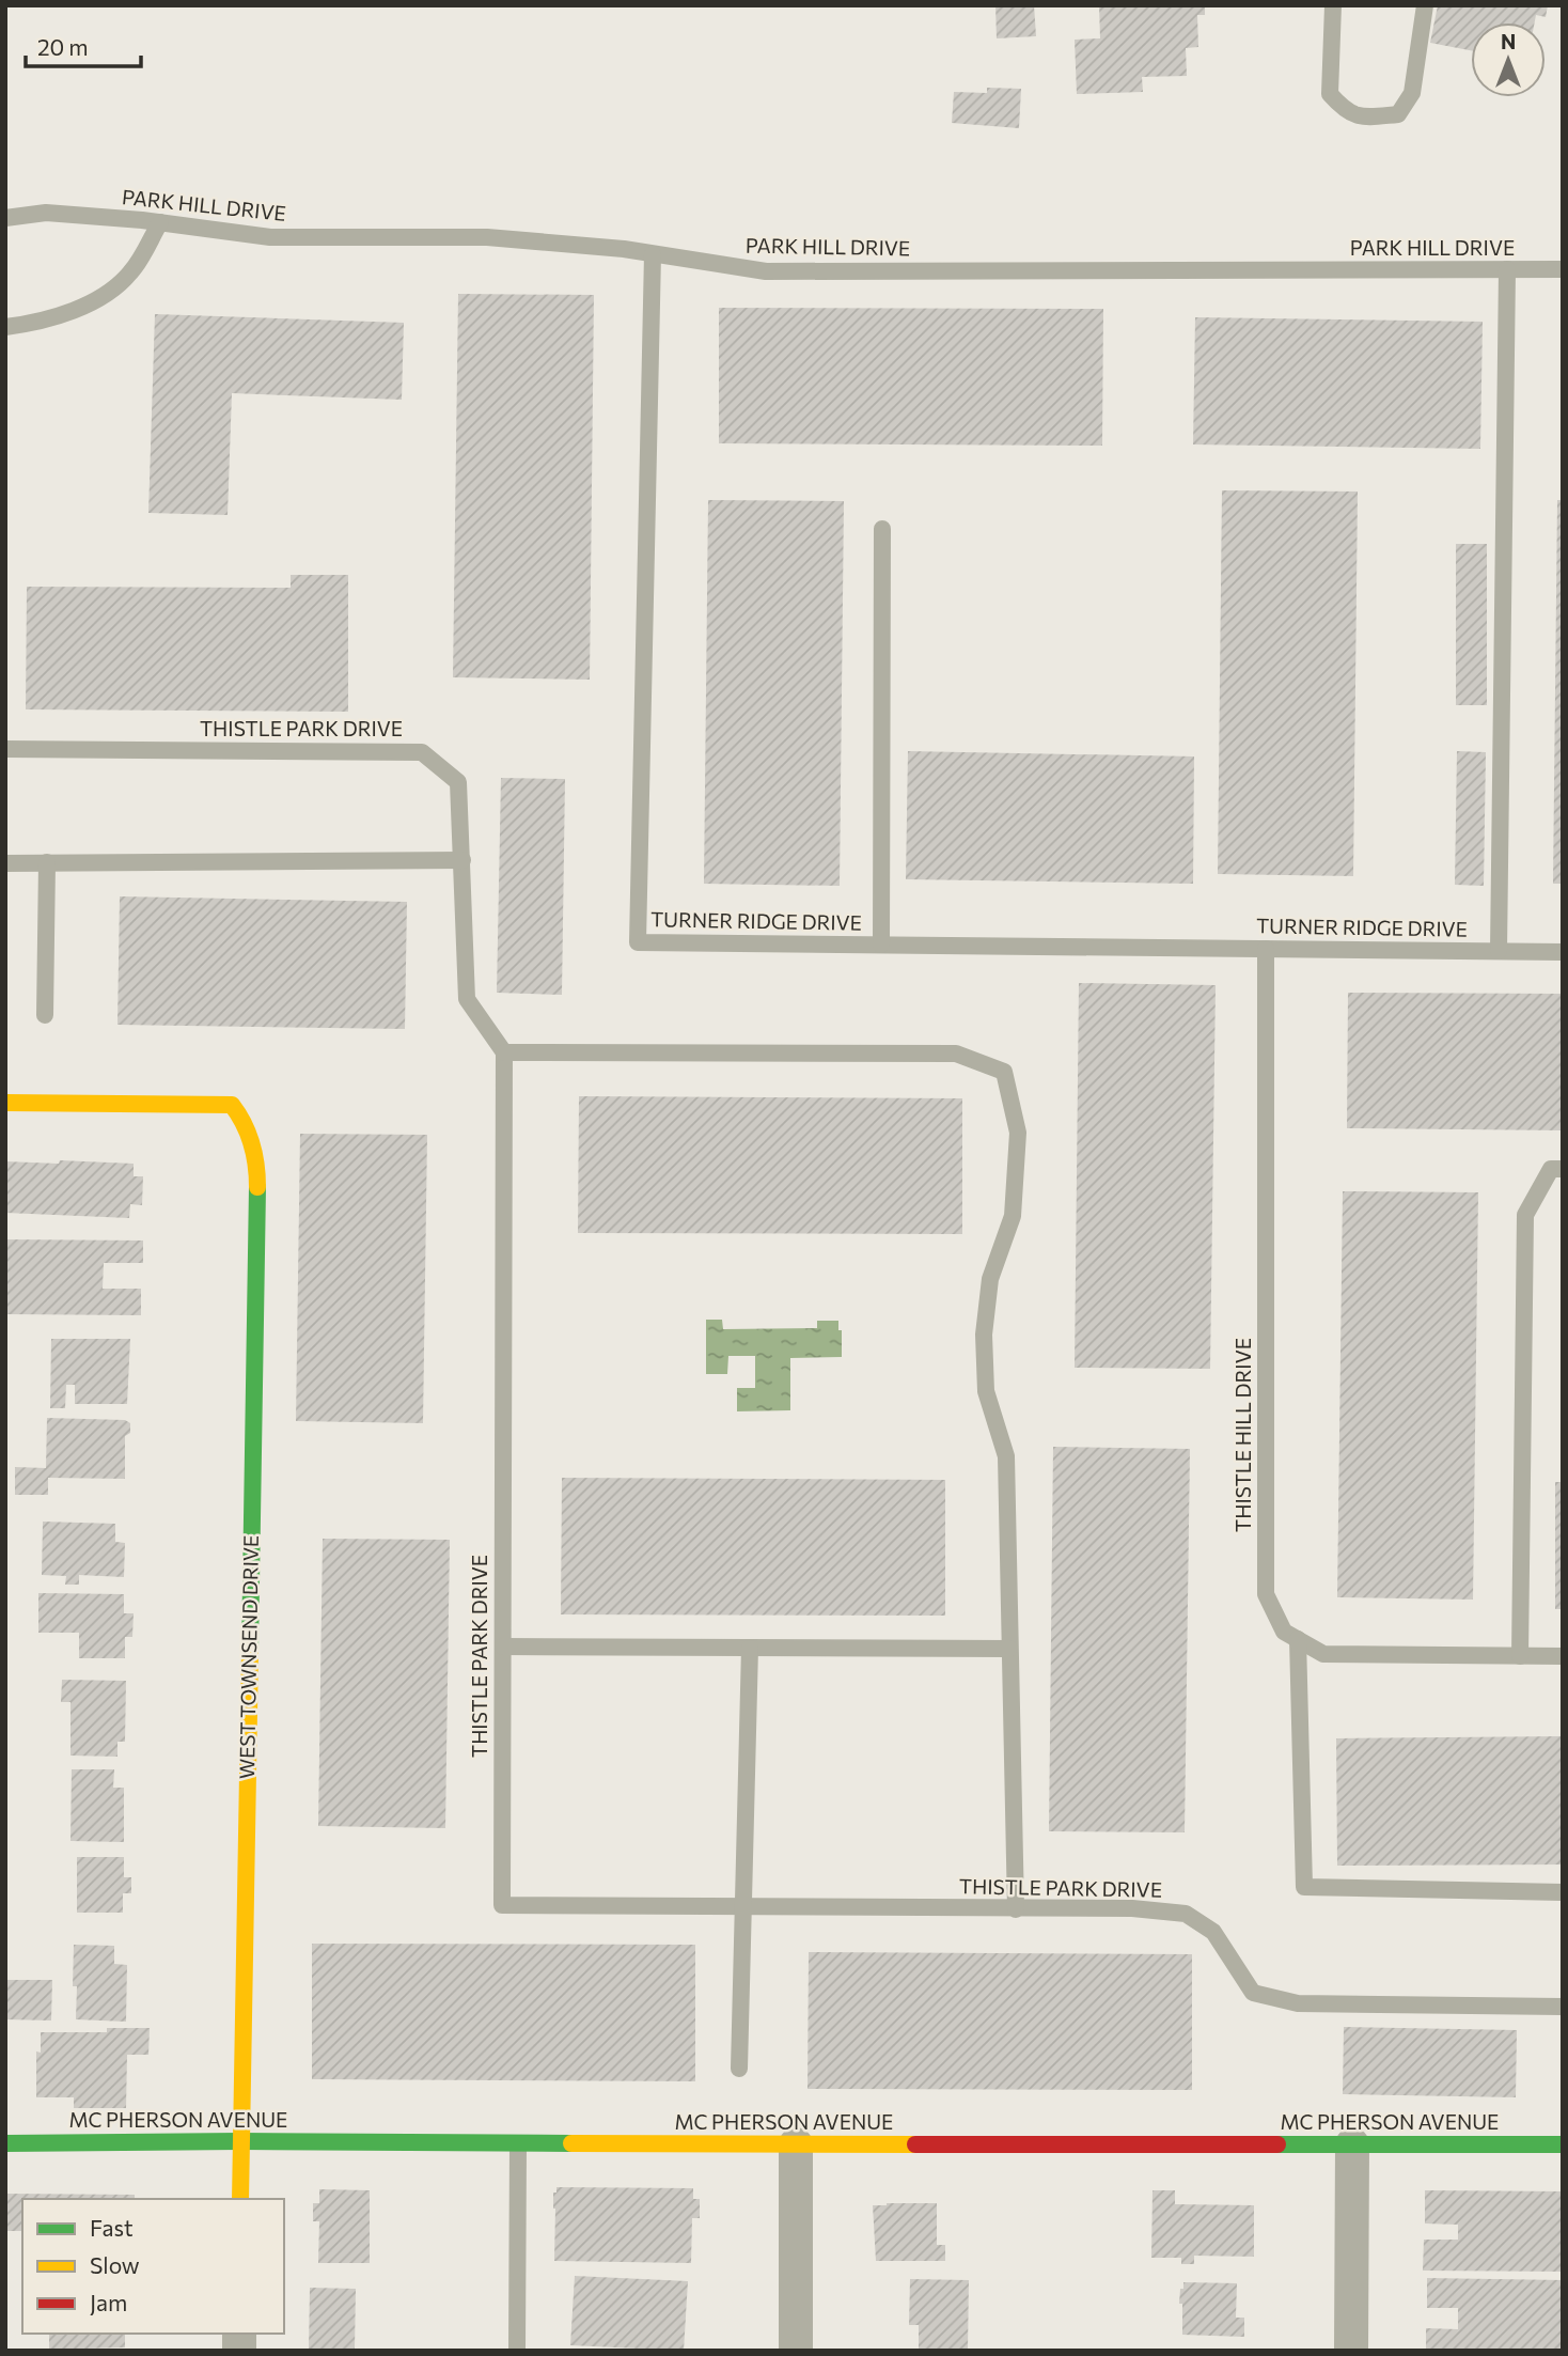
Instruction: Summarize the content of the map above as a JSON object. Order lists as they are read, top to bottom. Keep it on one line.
{"streets":{"street":["WEST TOWNSEND DRIVE","MC PHERSON AVENUE"],"lane":["PARK HILL DRIVE","THISTLE PARK DRIVE","TURNER RIDGE DRIVE","THISTLE HILL DRIVE"]},"crossings":[["PARK HILL DRIVE","TURNER RIDGE DRIVE"],["TURNER RIDGE DRIVE","THISTLE HILL DRIVE"],["WEST TOWNSEND DRIVE","MC PHERSON AVENUE"]],"legend":["Fast","Slow","Jam"],"scale_bar":"20 m","north":"top"}
